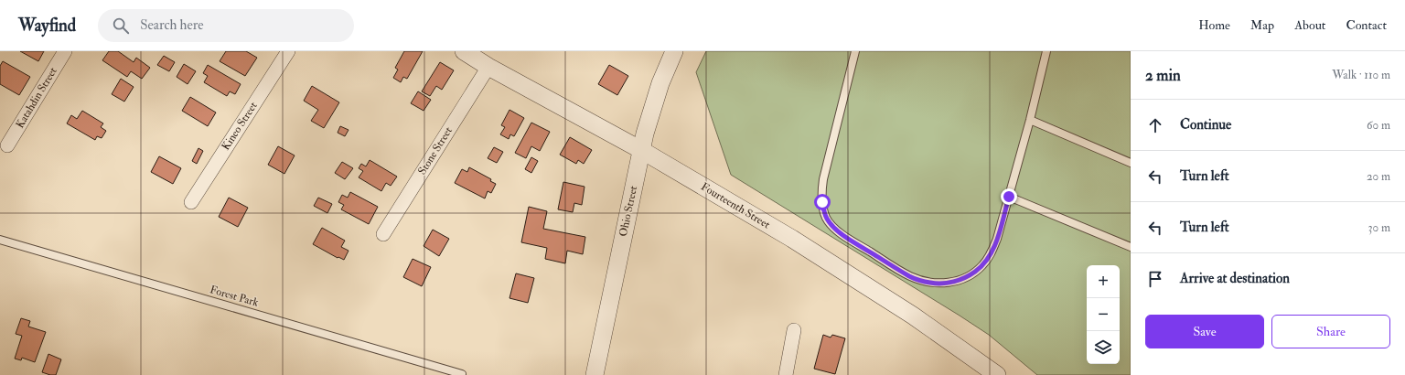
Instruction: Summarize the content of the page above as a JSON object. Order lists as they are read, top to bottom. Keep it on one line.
{"streets":{"street":["Katahdin Street","Kineo Street","Stone Street","Fourteenth Street","Ohio Street"],"lane":["Forest Park"]},"crossings":[["Stone Street","Fourteenth Street"],["Fourteenth Street","Ohio Street"]],"page":{"header":"Wayfind","search":"Search here","nav":["Home","Map","About","Contact"],"heading":["2 min","Walk · 110 m"],"list":[["Continue","60 m"],["Turn left","20 m"],["Turn left","30 m"],"Arrive at destination"],"map_buttons":["+","−"],"buttons":["Save","Share"]}}
